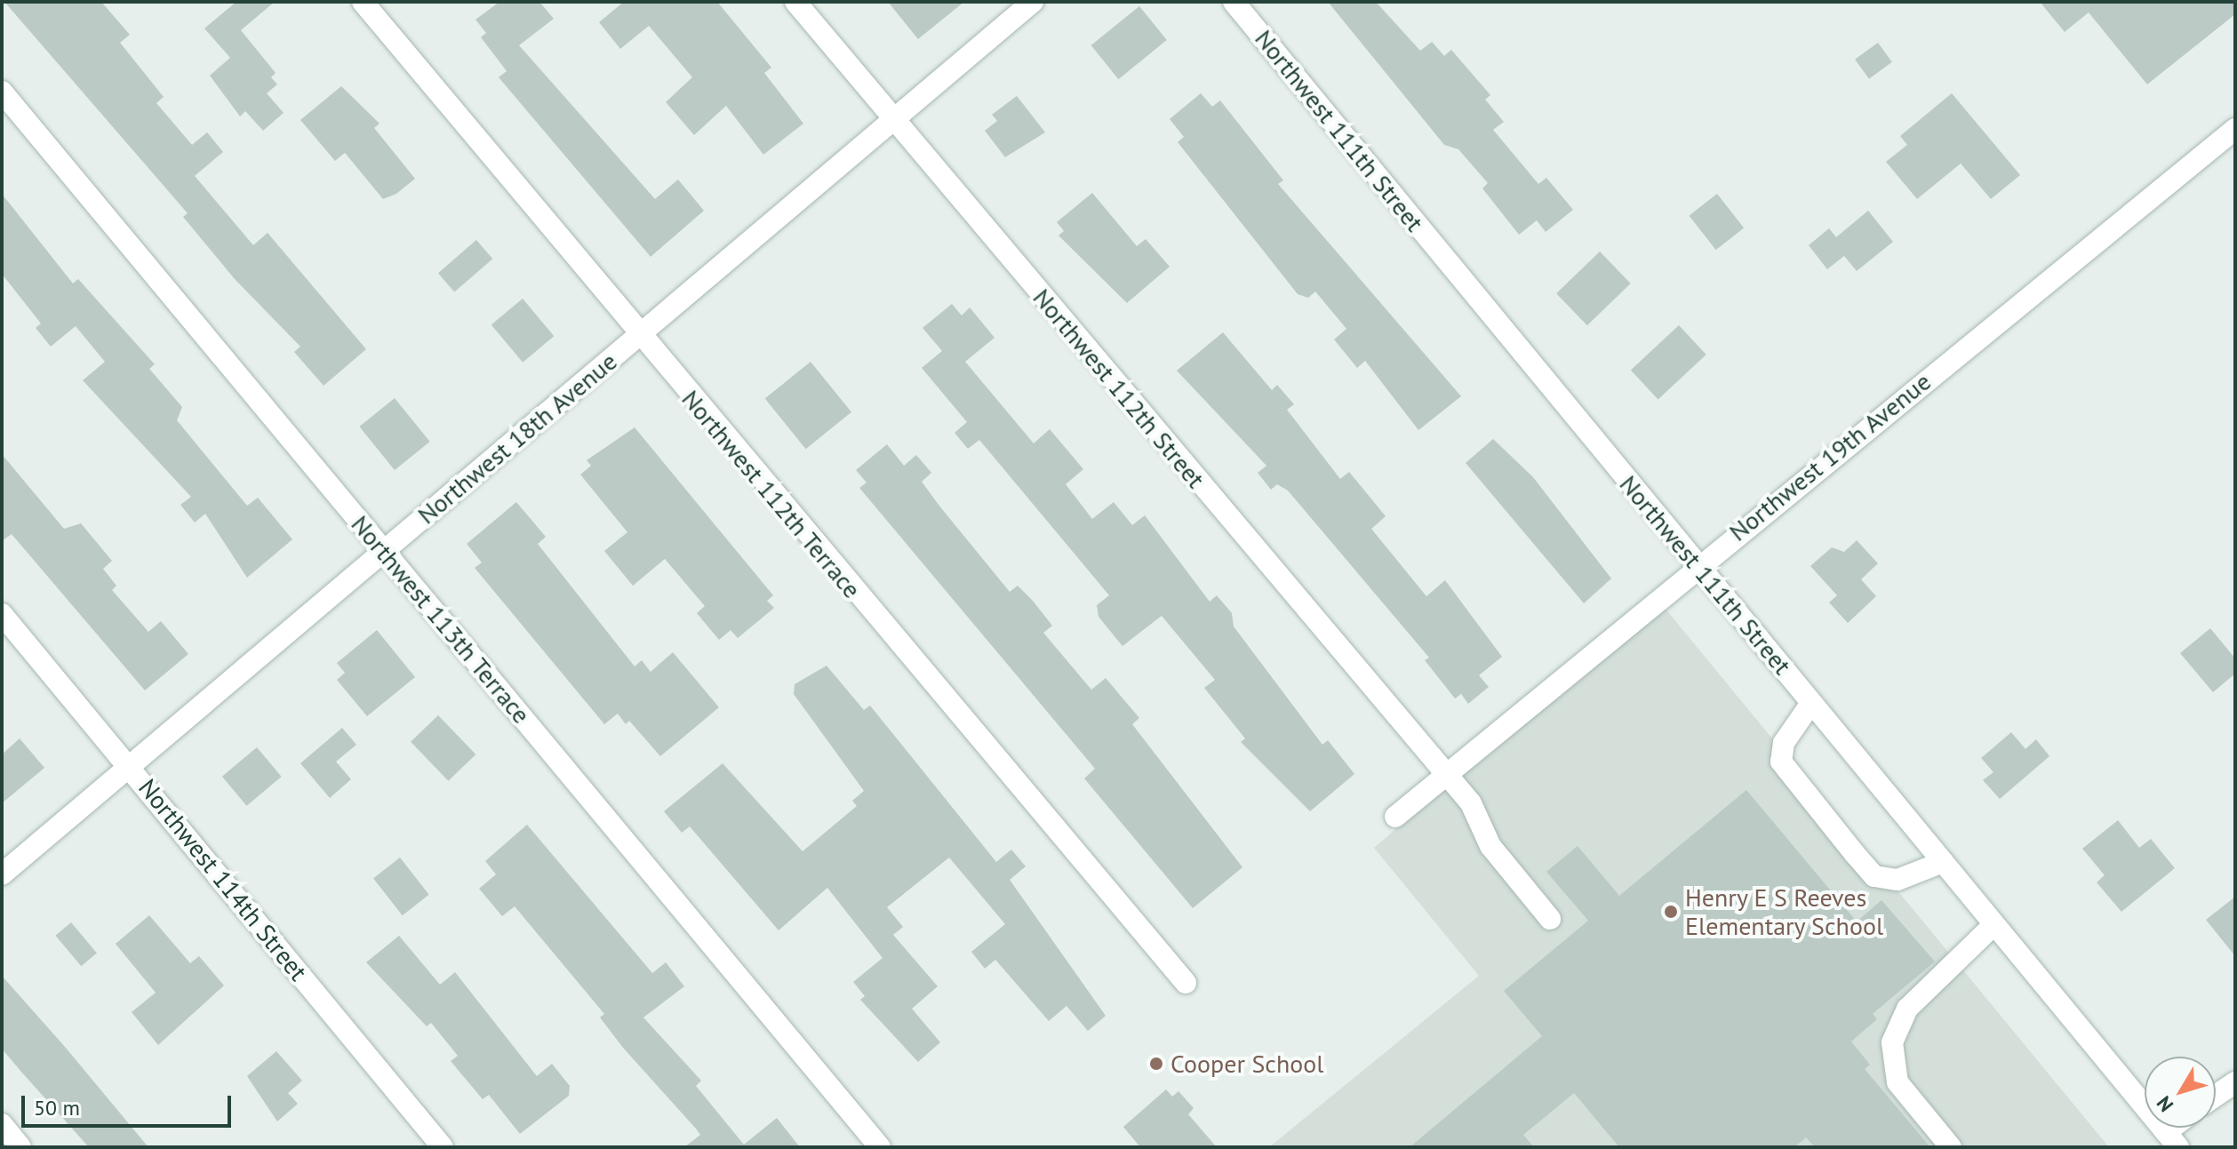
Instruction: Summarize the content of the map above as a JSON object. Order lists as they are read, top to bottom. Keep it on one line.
{"streets":{"street":["Northwest 111th Street","Northwest 112th Street","Northwest 18th Avenue","Northwest 19th Avenue","Northwest 112th Terrace","Northwest 113th Terrace","Northwest 114th Street"]},"crossings":[["Northwest 111th Street","Northwest 19th Avenue"],["Northwest 112th Street","Northwest 18th Avenue"],["Northwest 112th Street","Northwest 19th Avenue"],["Northwest 18th Avenue","Northwest 112th Terrace"],["Northwest 18th Avenue","Northwest 113th Terrace"],["Northwest 18th Avenue","Northwest 114th Street"]],"places":["Henry E S Reeves Elementary School","Cooper School"],"scale_bar":"50 m","north":"bottom left"}
